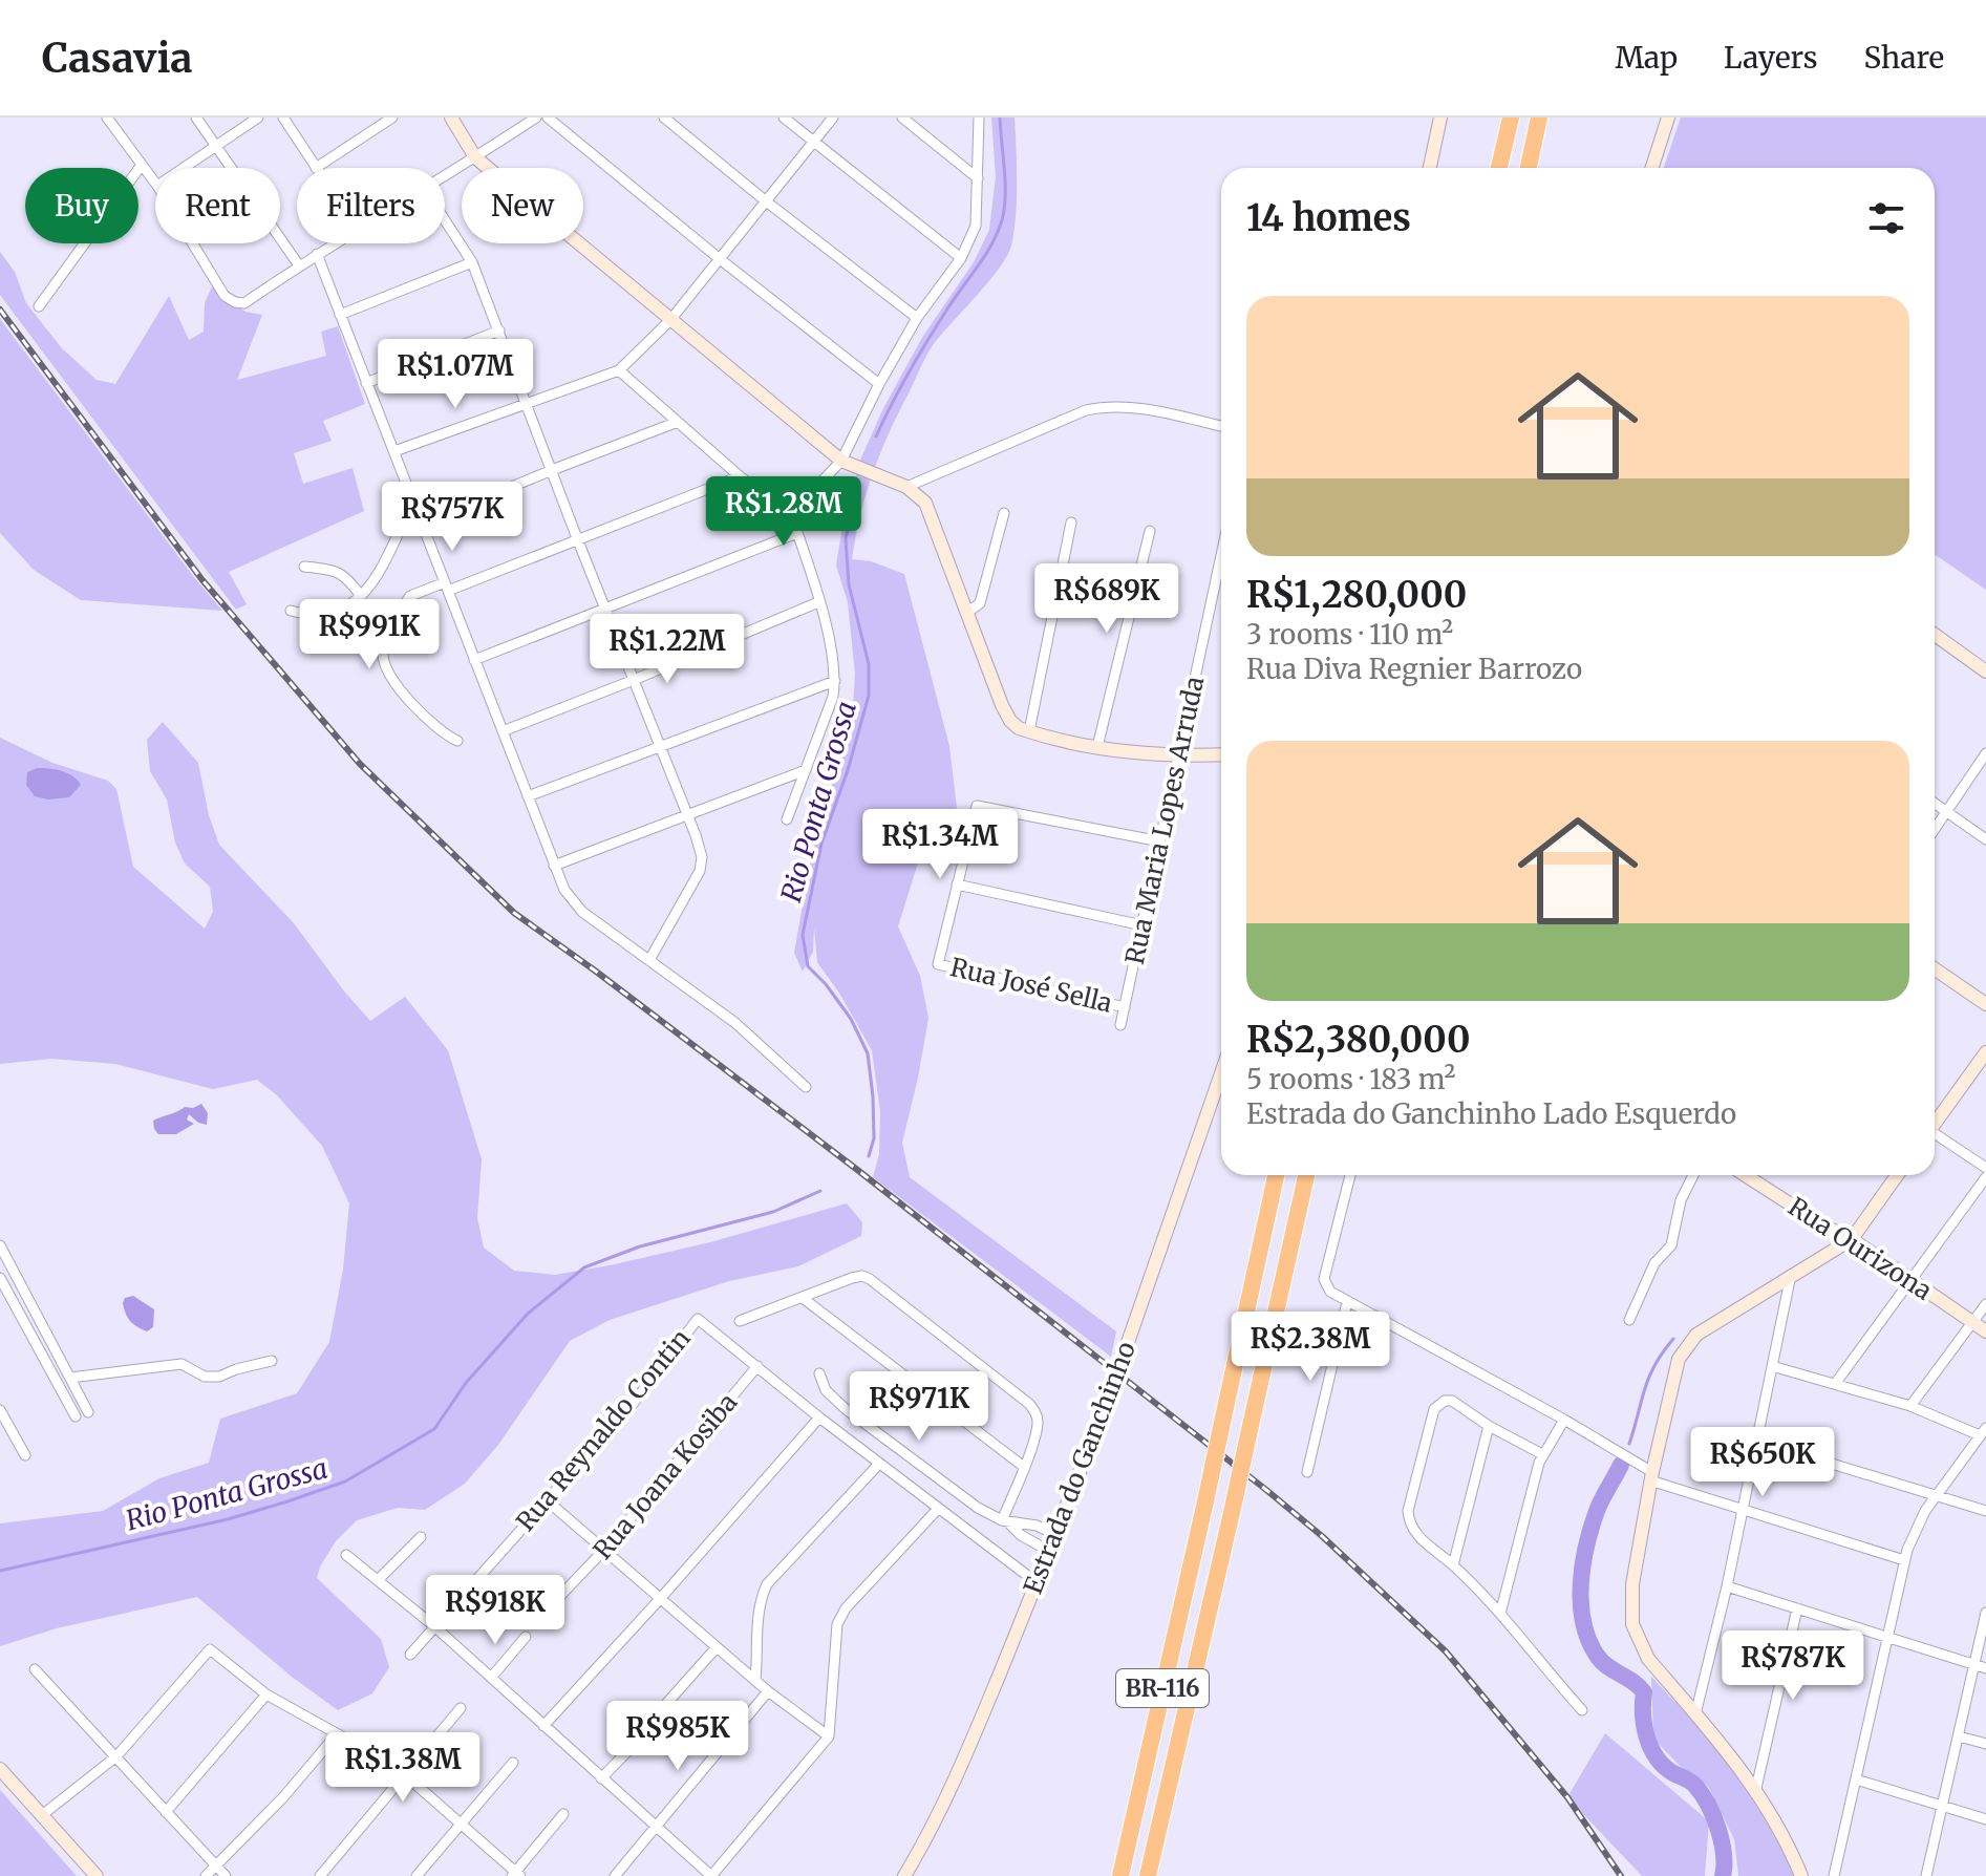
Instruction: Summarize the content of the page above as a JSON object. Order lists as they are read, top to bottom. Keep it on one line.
{"streets":{"highway":["BR-116"],"street":["Rua Maria Lopes Arruda","Rua José Sella","Rua Ourizona","Rua Reynaldo Contin","Estrada do Ganchinho","Rua Joana Kosiba"]},"crossings":[["Rua Maria Lopes Arruda","Rua José Sella"],["Rua Reynaldo Contin","Rua Joana Kosiba"]],"water":["Rio Ponta Grossa"],"page":{"header":"Casavia","nav":["Map","Layers","Share"],"chip":["Buy","Rent","Filters","New"],"heading":"14 homes","list":[{"name":"R$1,280,000","note":"3 rooms · 110 m² · Rua Diva Regnier Barrozo"},{"name":"R$2,380,000","note":"5 rooms · 183 m² · Estrada do Ganchinho Lado Esquerdo"}],"price":["R$1.07M","R$1.28M","R$757K","R$689K","R$991K","R$1.22M","R$1.34M","R$2.38M","R$971K","R$650K","R$918K","R$787K","R$985K","R$1.38M"]}}
